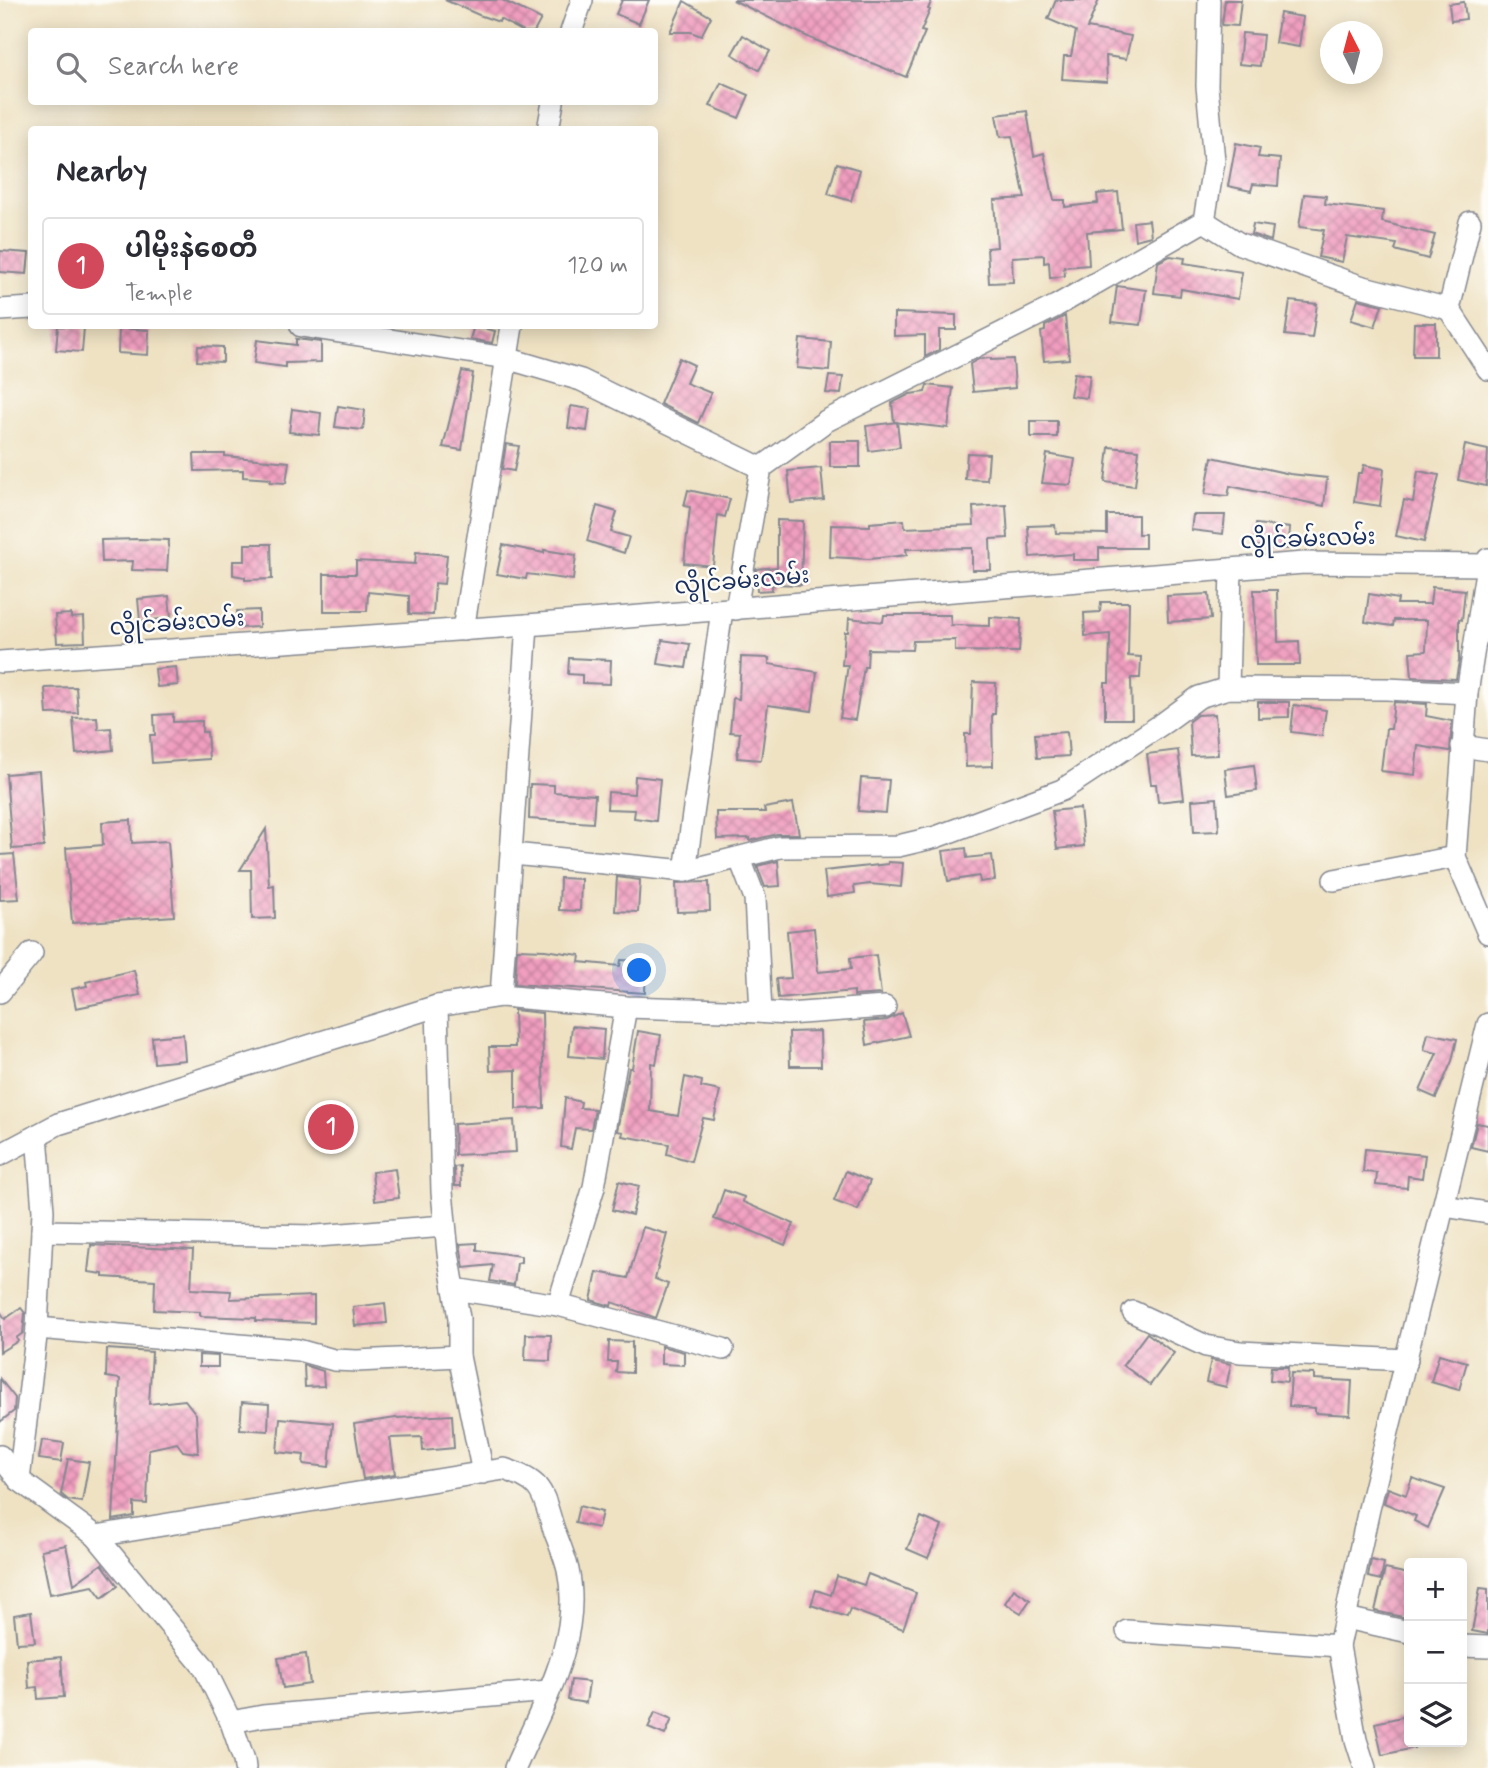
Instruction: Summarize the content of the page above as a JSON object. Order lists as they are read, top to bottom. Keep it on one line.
{"streets":{"street":["လွိုင်ခမ်းလမ်း"]},"north":"top","page":{"search":"Search here","heading":"Nearby","list":[{"mark":"1","name":"ပါမိုးနဲစေတီ","note":"Temple","value":"120 m"}],"pins":"1","map_buttons":["+","−"]}}
